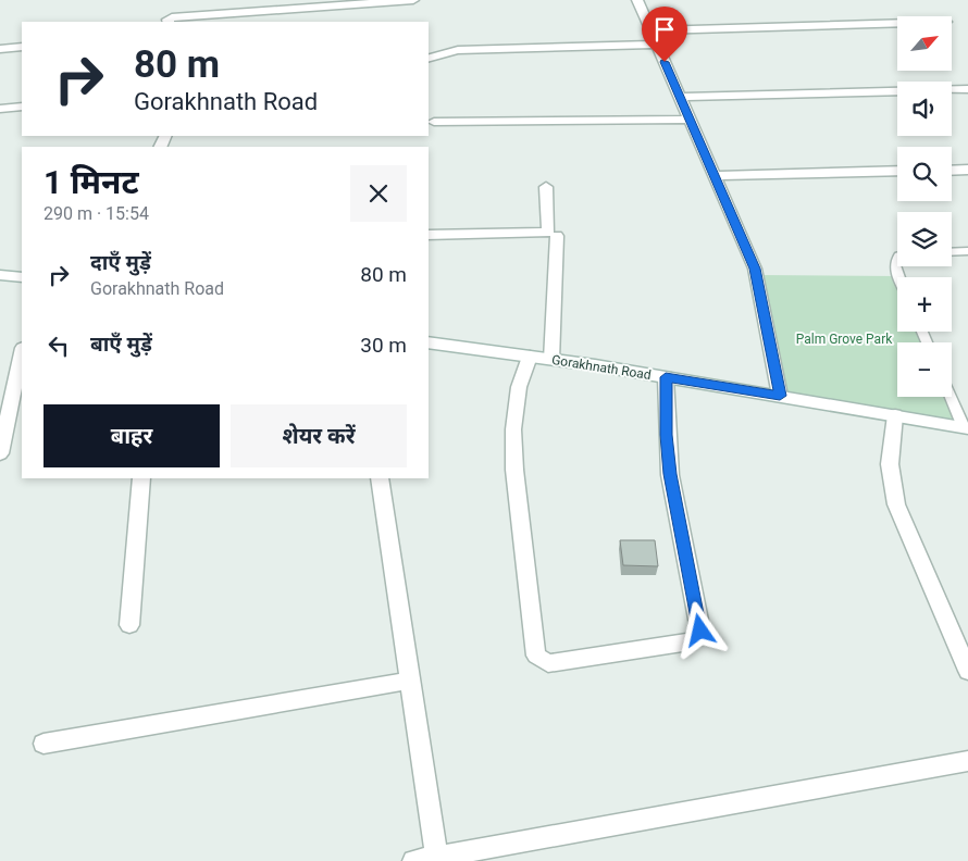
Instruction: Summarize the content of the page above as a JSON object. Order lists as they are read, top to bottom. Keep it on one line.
{"streets":{"street":["Gorakhnath Road"]},"parks":["Palm Grove Park"],"north":"top right","page":{"map_buttons":["+","−"],"turn":["80 m","Gorakhnath Road"],"heading":["1 मिनट","290 m · 15:54"],"list":[{"name":"दाएँ मुड़ें","note":"Gorakhnath Road","value":"80 m"},{"name":"बाएँ मुड़ें","value":"30 m"}],"buttons":["बाहर","शेयर करें"]}}
